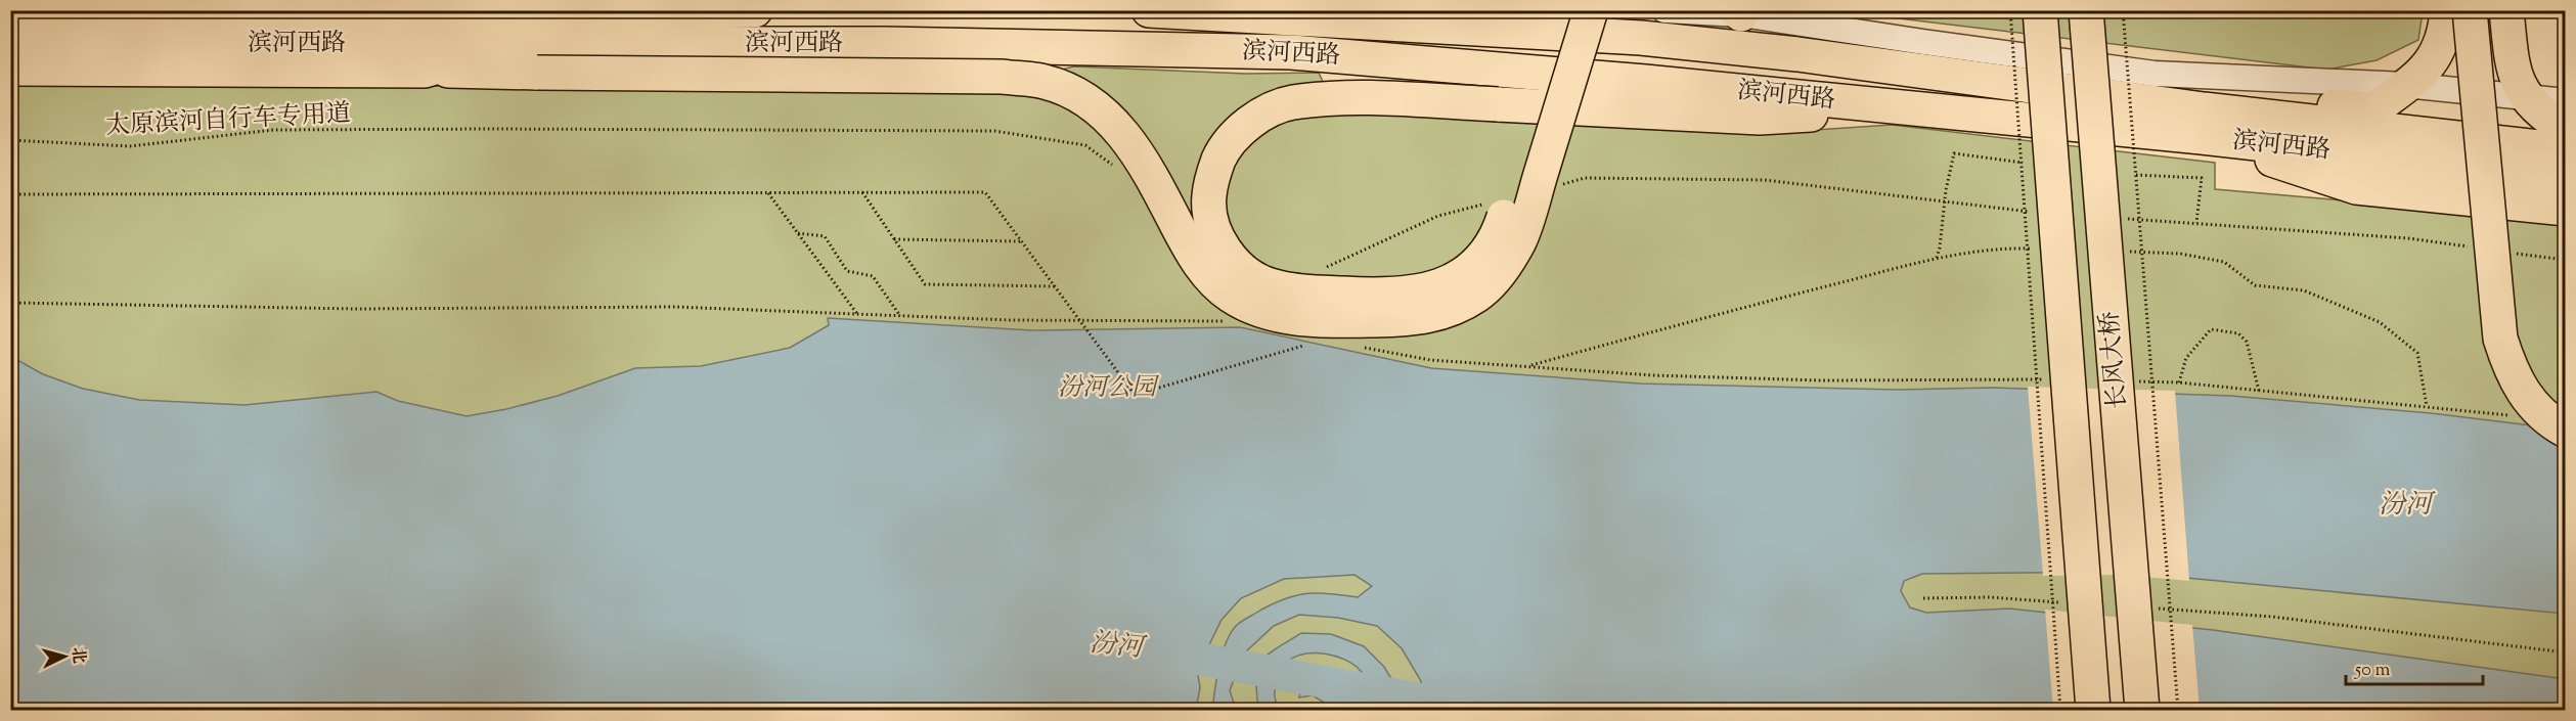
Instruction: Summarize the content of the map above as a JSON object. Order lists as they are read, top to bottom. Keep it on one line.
{"streets":{"highway":["滨河西路","长风大桥"],"path":["太原滨河自行车专用道"]},"water":["汾河"],"parks":["汾河公园"],"scale_bar":"50 m","north":"right"}
